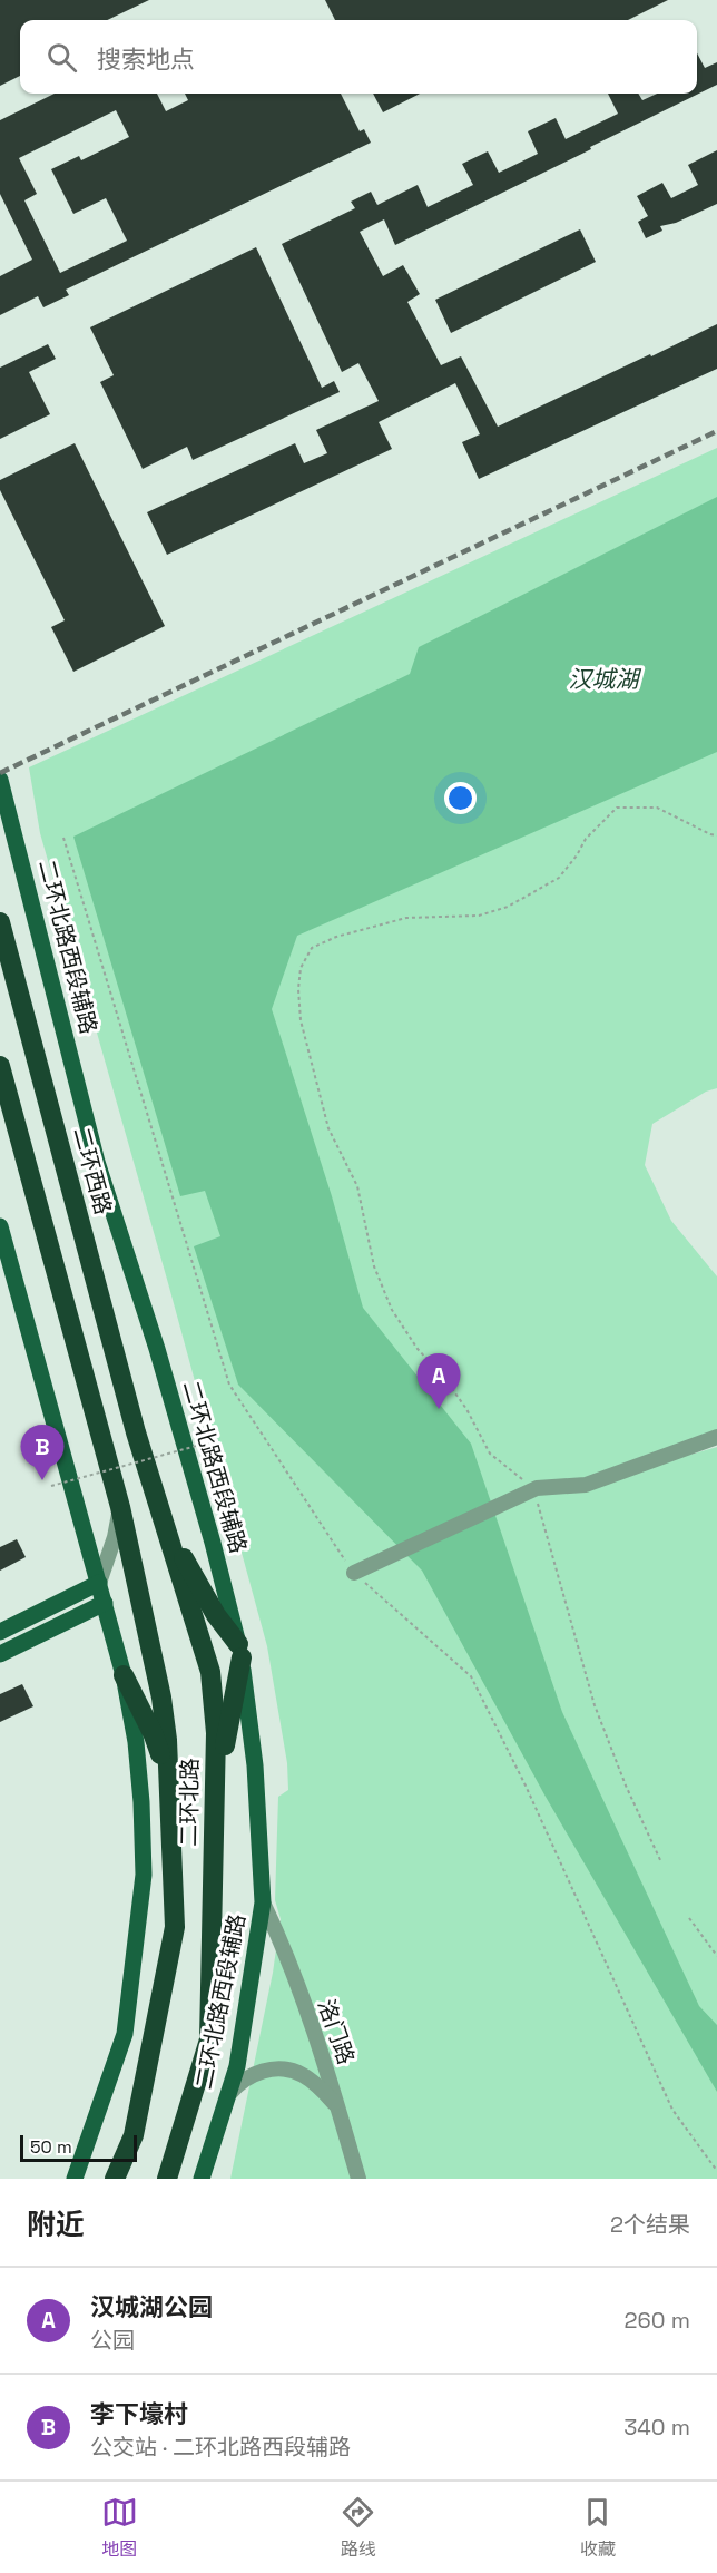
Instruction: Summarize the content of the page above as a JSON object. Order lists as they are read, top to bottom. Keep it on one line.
{"streets":{"highway":["二环西路","二环北路"],"main road":["二环北路西段辅路"],"street":["洛门路"]},"crossings":[["二环北路西段辅路","洛门路"],["二环西路","二环北路"]],"water":["汉城湖"],"scale_bar":"50 m","page":{"search":"搜索地点","pins":["A","B"],"scale":"50 m","heading":["附近","2个结果"],"list":[{"mark":"A","name":"汉城湖公园","note":"公园","value":"260 m"},{"mark":"B","name":"李下壕村","note":"公交站 · 二环北路西段辅路","value":"340 m"}],"nav":["地图","路线","收藏"]}}
